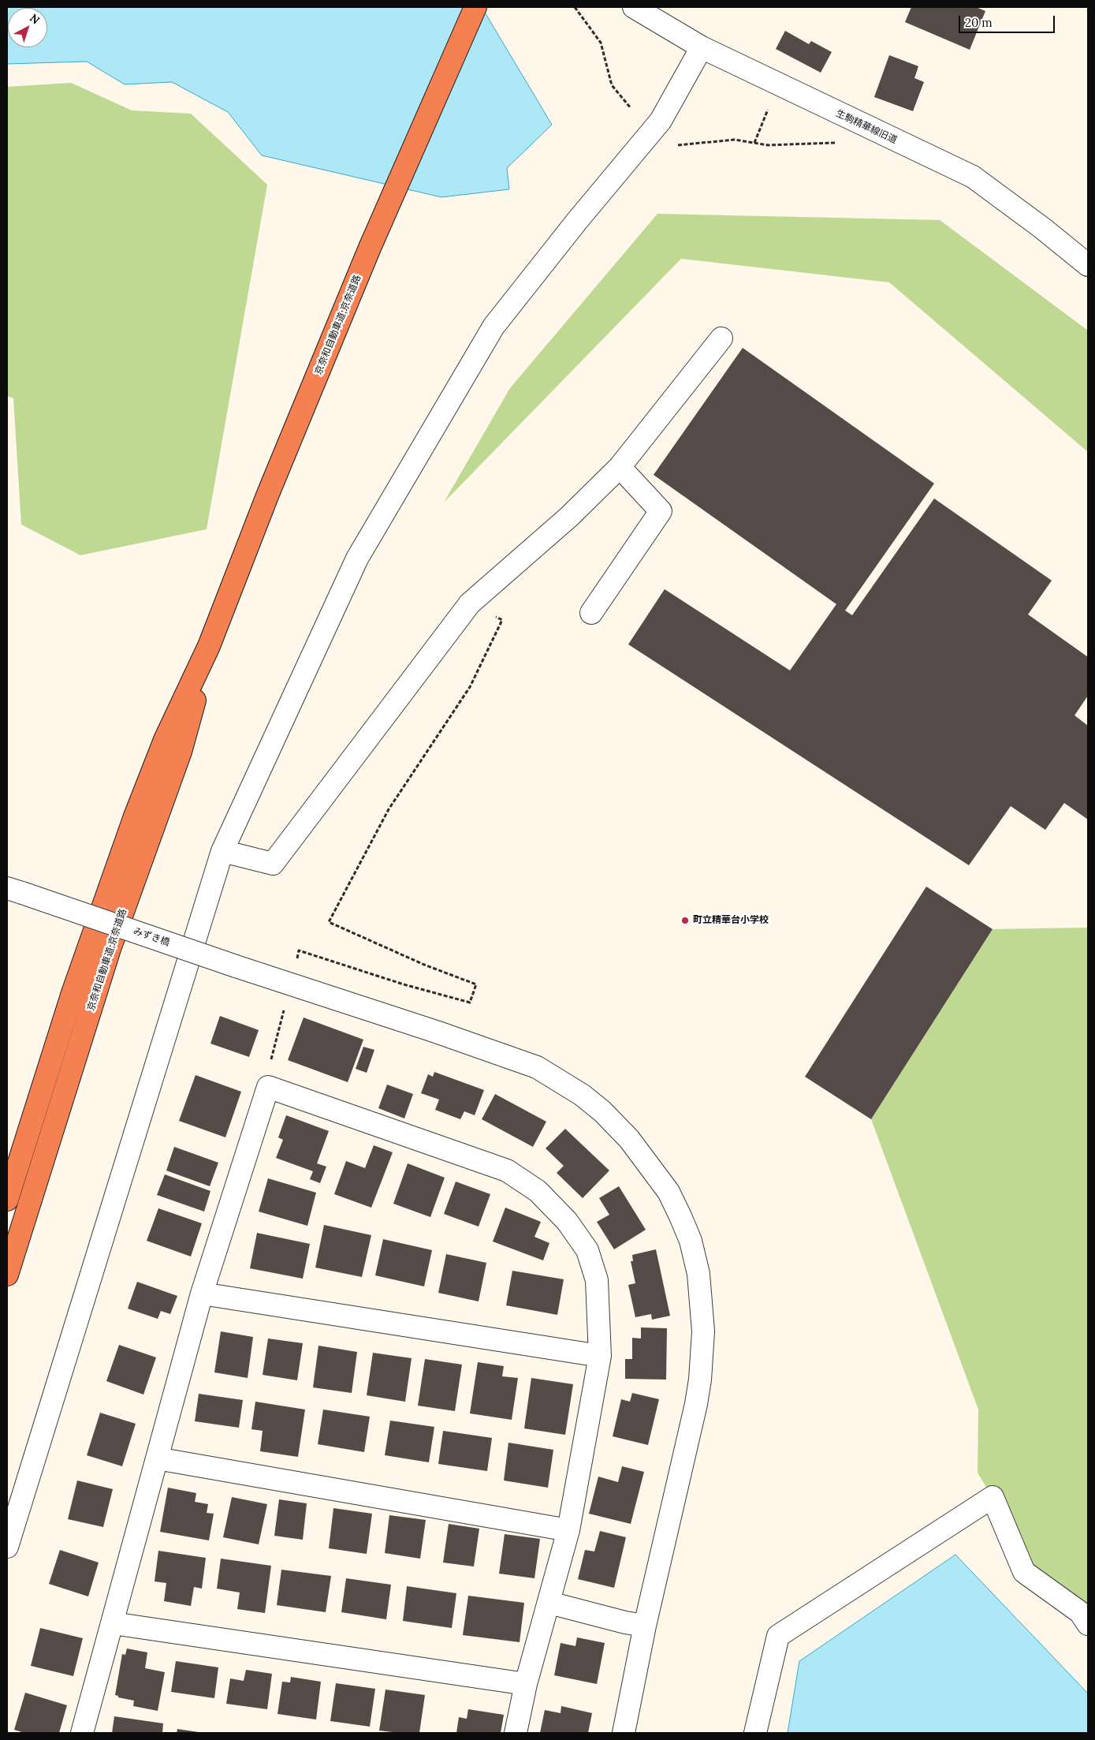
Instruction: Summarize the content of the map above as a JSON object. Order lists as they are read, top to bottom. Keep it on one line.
{"streets":{"highway":["京奈和自動車道;京奈道路"],"street":["生駒精華線旧道","みずき橋"]},"places":["町立精華台小学校"],"scale_bar":"20 m","north":"top right"}
